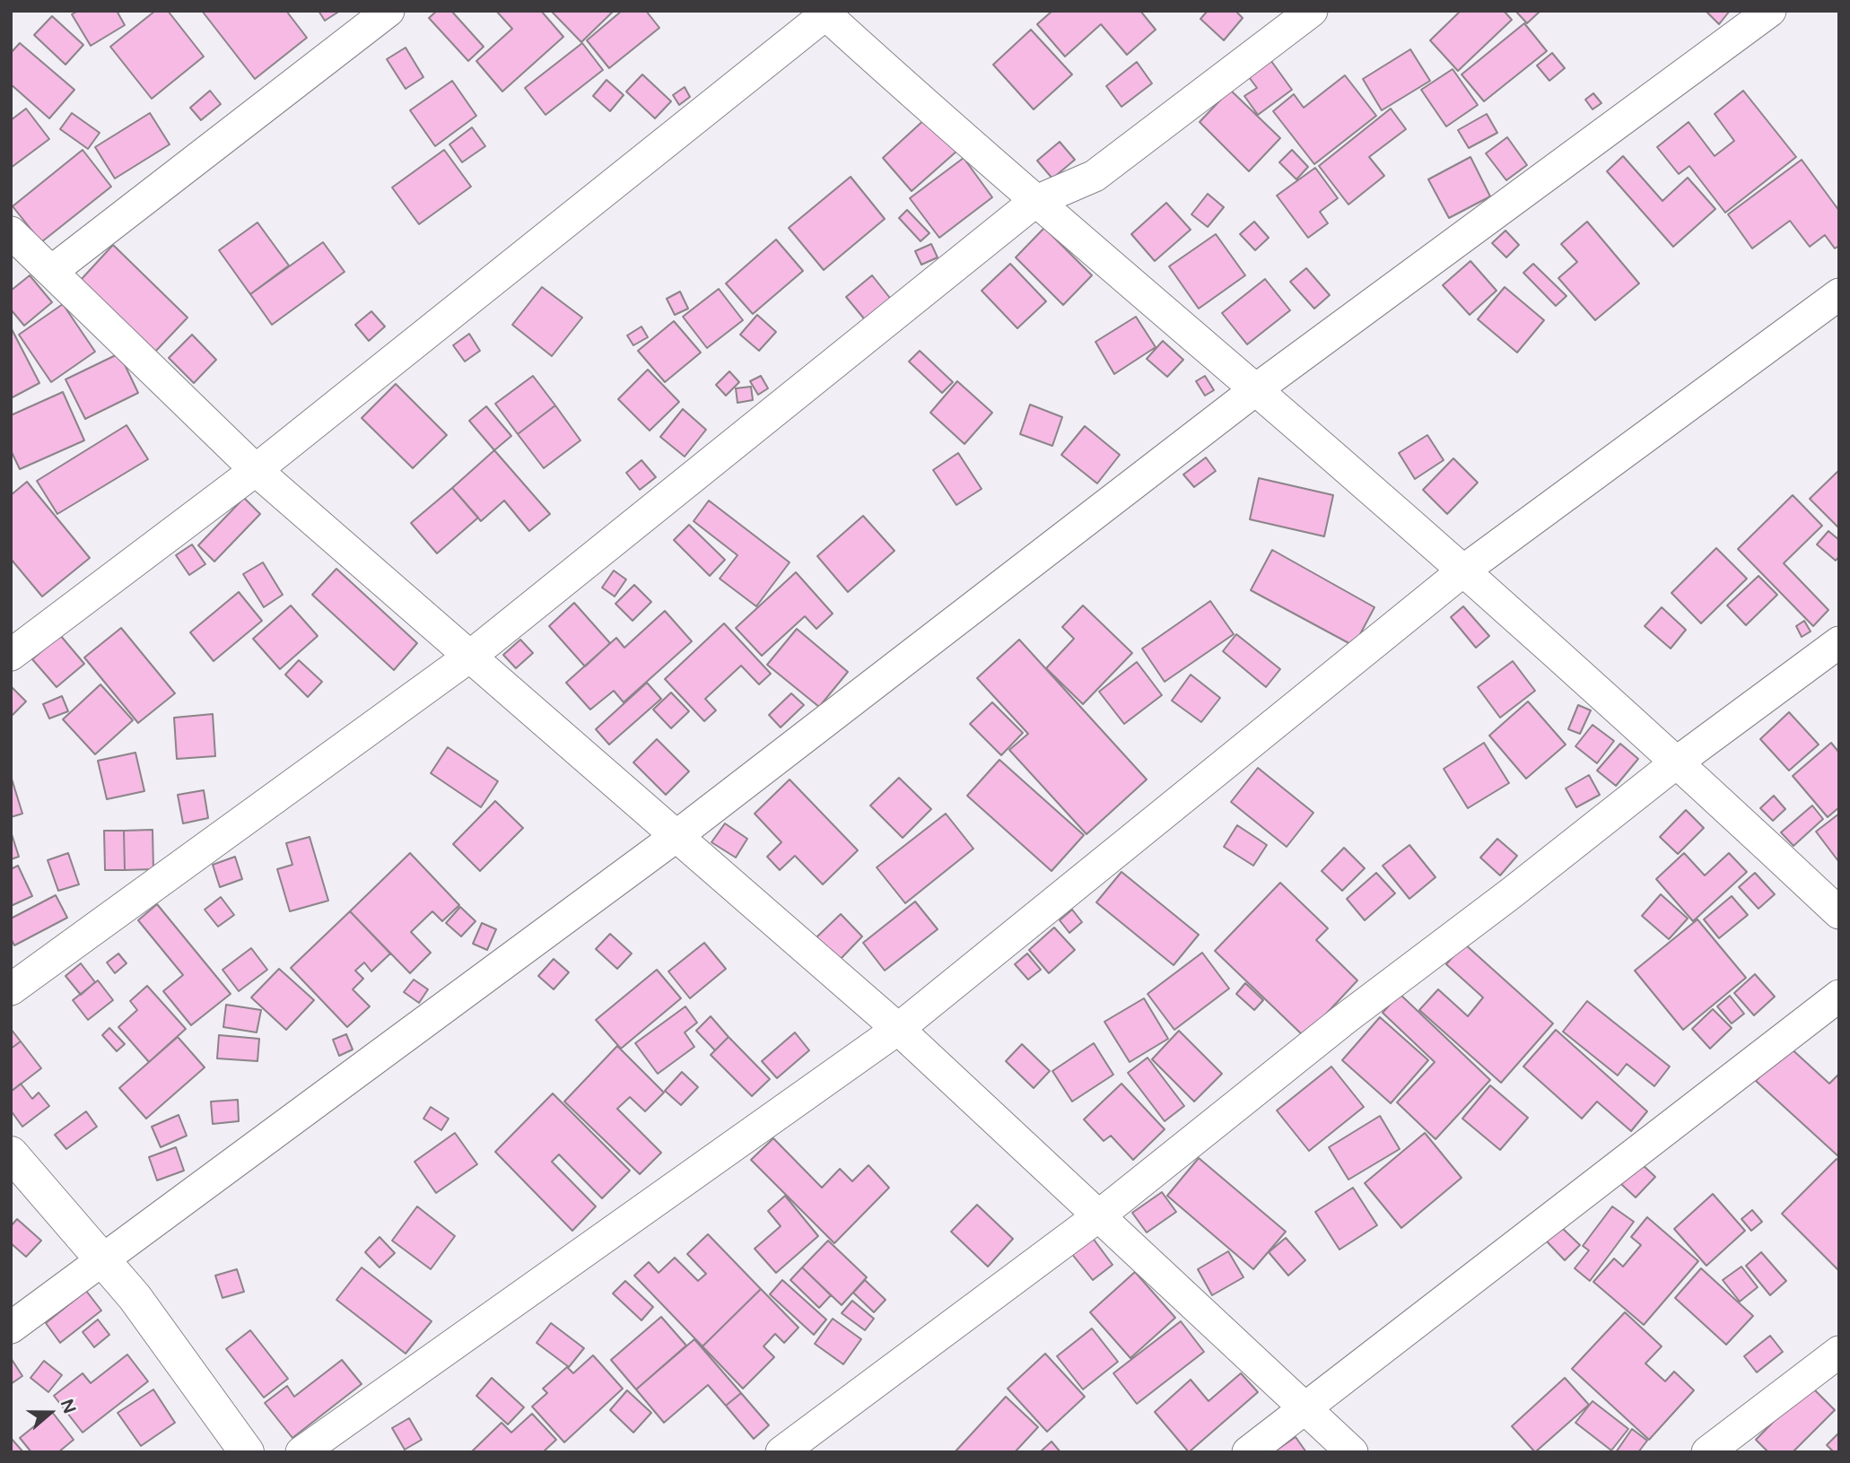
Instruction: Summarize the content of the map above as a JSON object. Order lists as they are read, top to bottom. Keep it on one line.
{"north":"right"}
